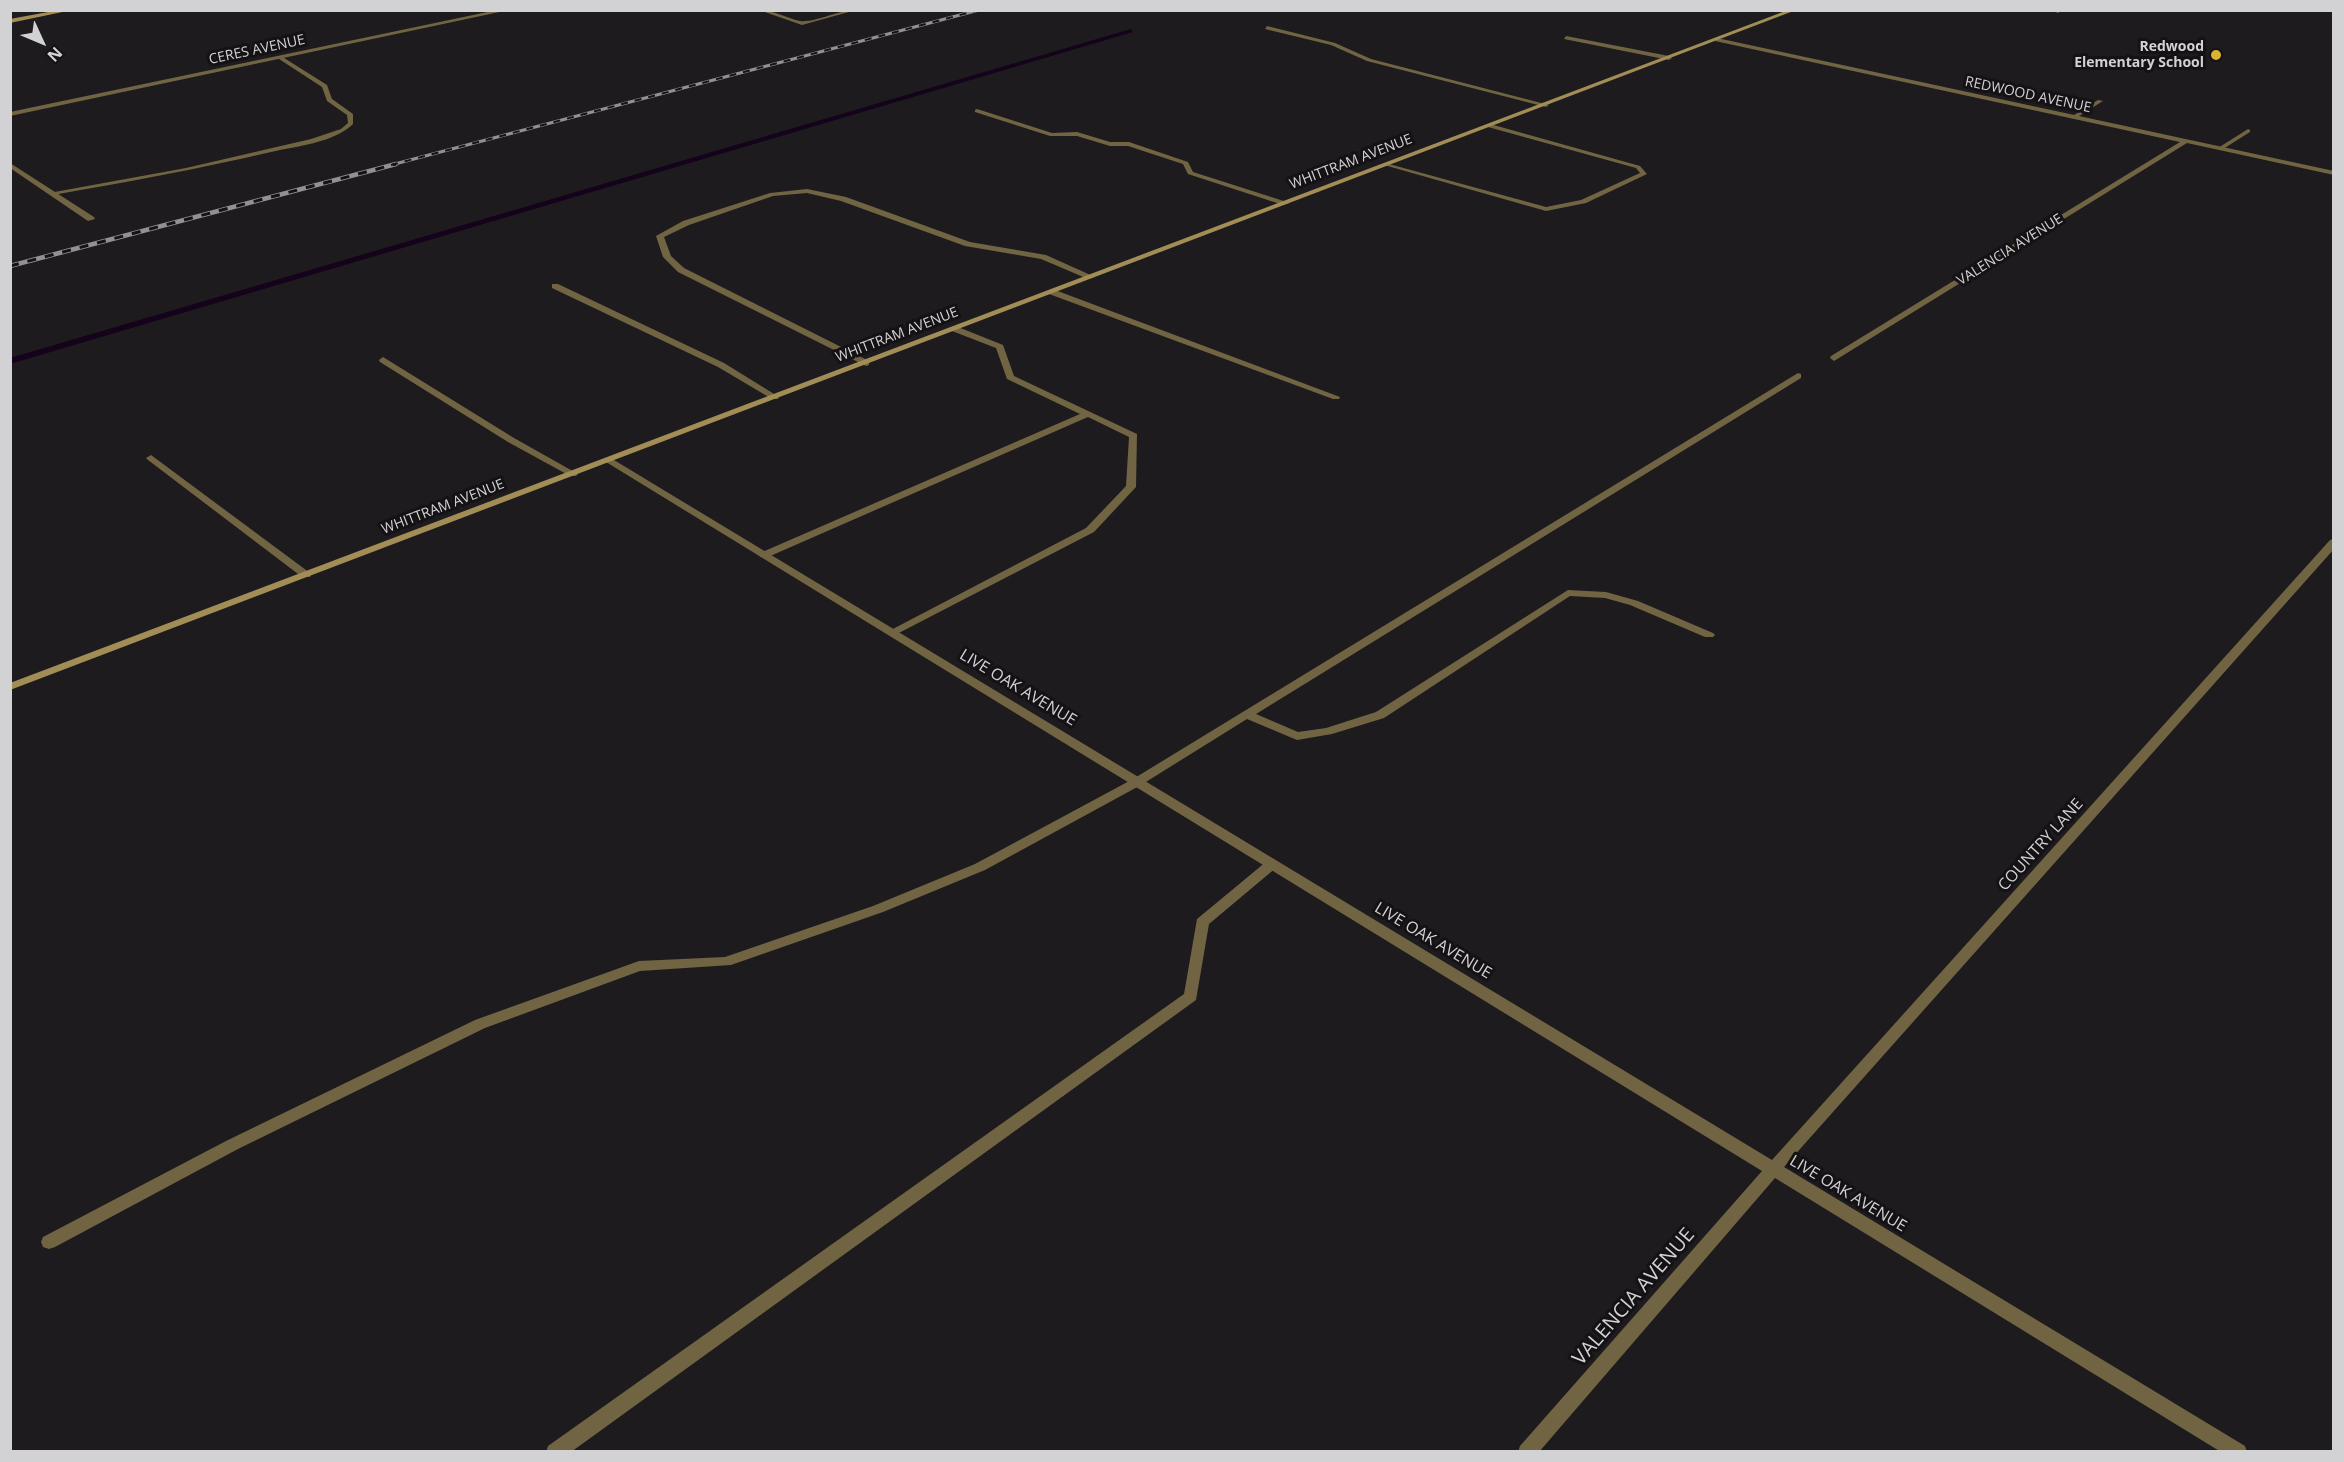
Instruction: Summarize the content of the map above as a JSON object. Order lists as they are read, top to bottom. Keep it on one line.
{"streets":{"street":["CERES AVENUE","REDWOOD AVENUE","WHITTRAM AVENUE","VALENCIA AVENUE","LIVE OAK AVENUE","COUNTRY LANE"]},"crossings":[["REDWOOD AVENUE","WHITTRAM AVENUE"],["REDWOOD AVENUE","VALENCIA AVENUE"],["WHITTRAM AVENUE","LIVE OAK AVENUE"],["VALENCIA AVENUE","LIVE OAK AVENUE"],["VALENCIA AVENUE","COUNTRY LANE"],["LIVE OAK AVENUE","COUNTRY LANE"]],"places":["Redwood Elementary School"],"north":"bottom right"}
